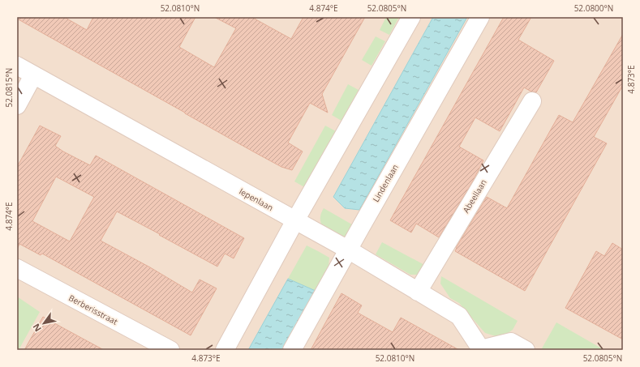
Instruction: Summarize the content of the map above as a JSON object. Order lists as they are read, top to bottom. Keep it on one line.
{"streets":{"street":["Lindenlaan","Abeellaan","Iepenlaan","Berberisstraat"]},"crossings":[["Lindenlaan","Iepenlaan"],["Abeellaan","Iepenlaan"]],"north":"bottom left","coordinates":["52.0810°N","4.874°E","52.0805°N","52.0800°N","4.873°E","52.0815°N"]}
